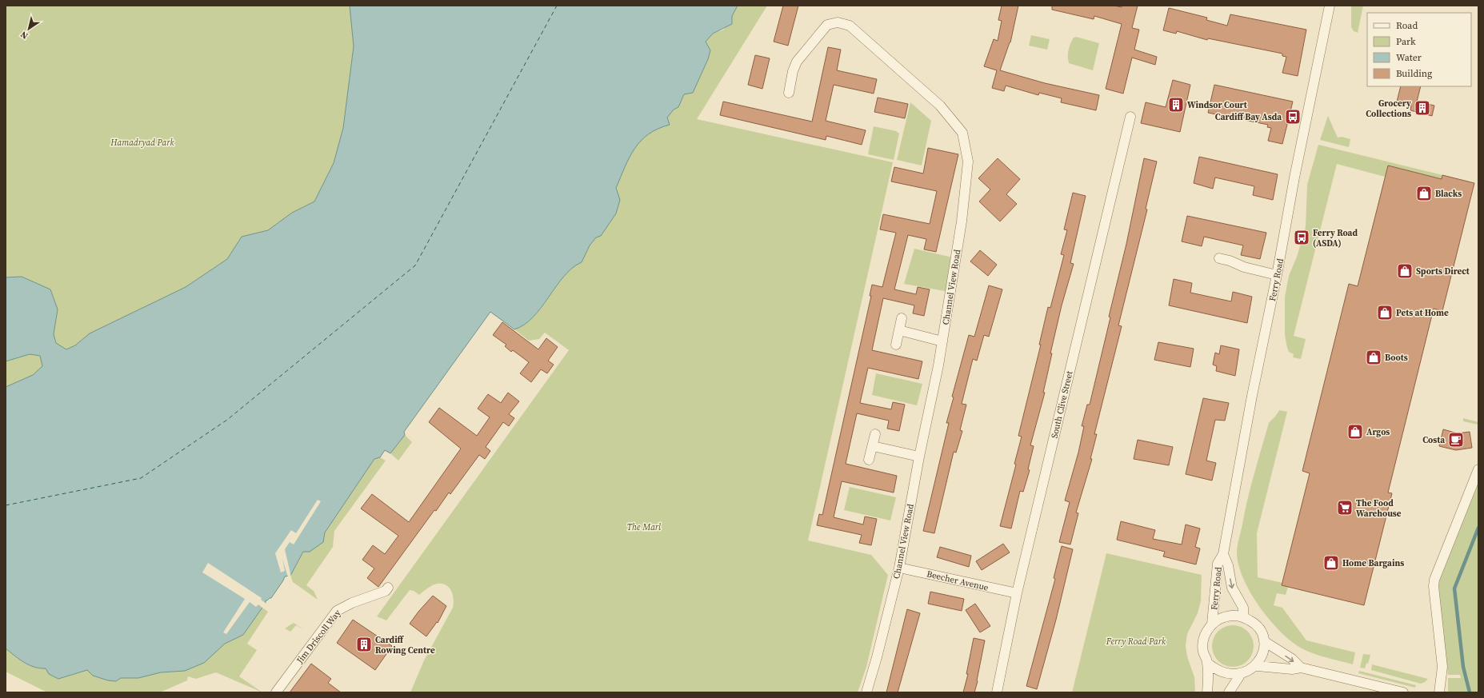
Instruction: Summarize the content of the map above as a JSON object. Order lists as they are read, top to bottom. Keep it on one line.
{"streets":{"street":["Ferry Road","Channel View Road","South Clive Street","Beecher Avenue","Jim Driscoll Way"]},"crossings":[["Channel View Road","Beecher Avenue"],["South Clive Street","Beecher Avenue"]],"parks":["Hamadryad Park","The Marl","Ferry Road Park"],"places":{"building":["Windsor Court","Grocery Collections","Cardiff Rowing Centre"],"bus stop":["Cardiff Bay Asda","Ferry Road (ASDA)"],"shop":["Blacks","Sports Direct","Pets at Home","Boots","Argos","Home Bargains"],"cafe":["Costa"],"supermarket":["The Food Warehouse"]},"legend":["Road","Park","Water","Building"],"north":"bottom left"}
